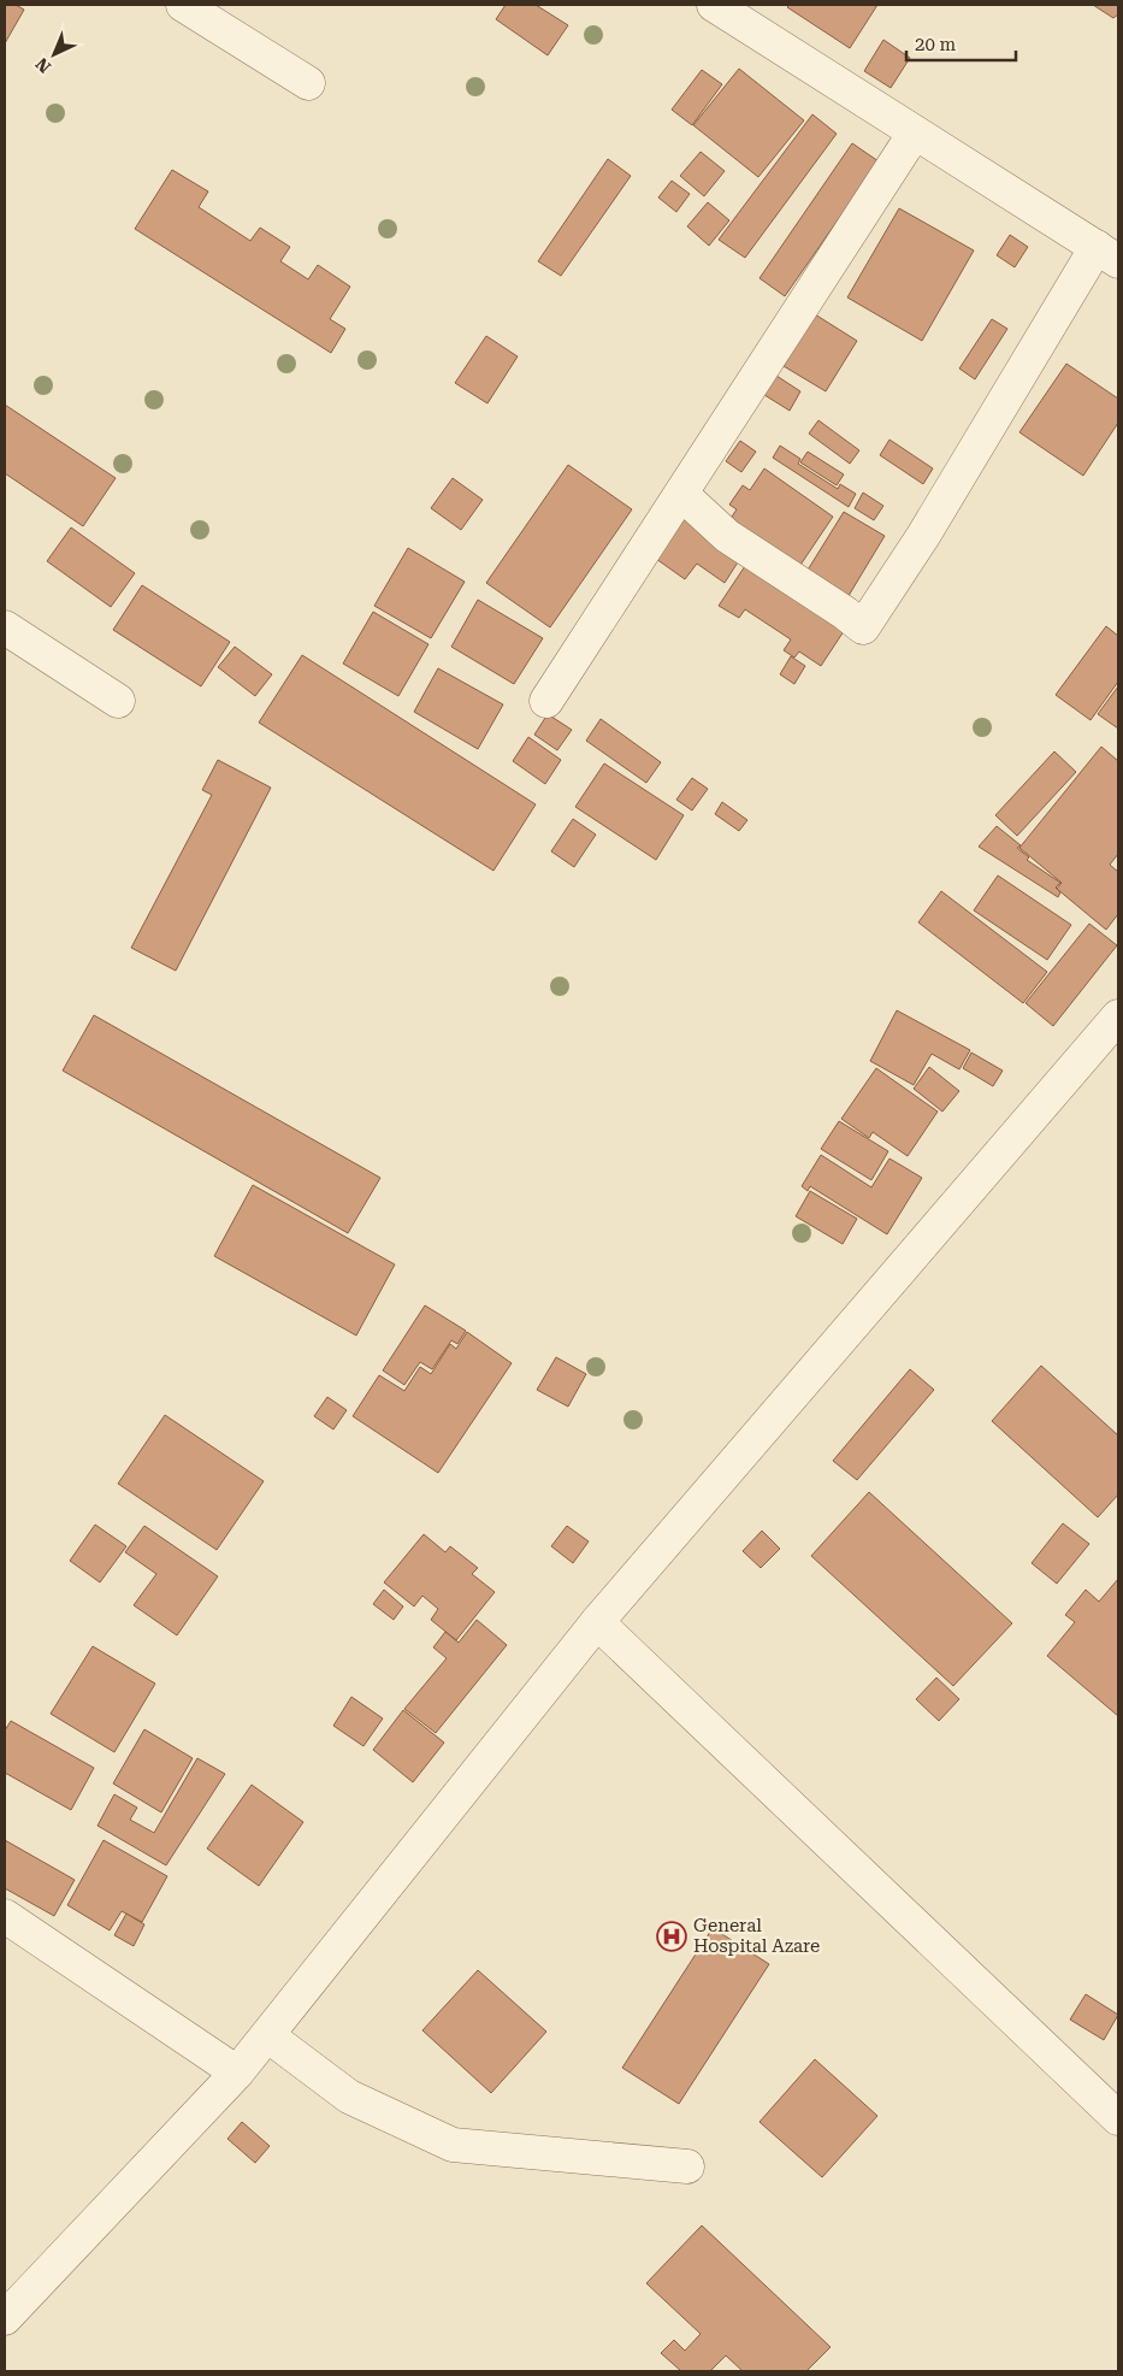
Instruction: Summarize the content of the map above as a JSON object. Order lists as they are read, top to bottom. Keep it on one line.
{"places":{"hospital":["General Hospital Azare"]},"scale_bar":"20 m","north":"bottom left"}
